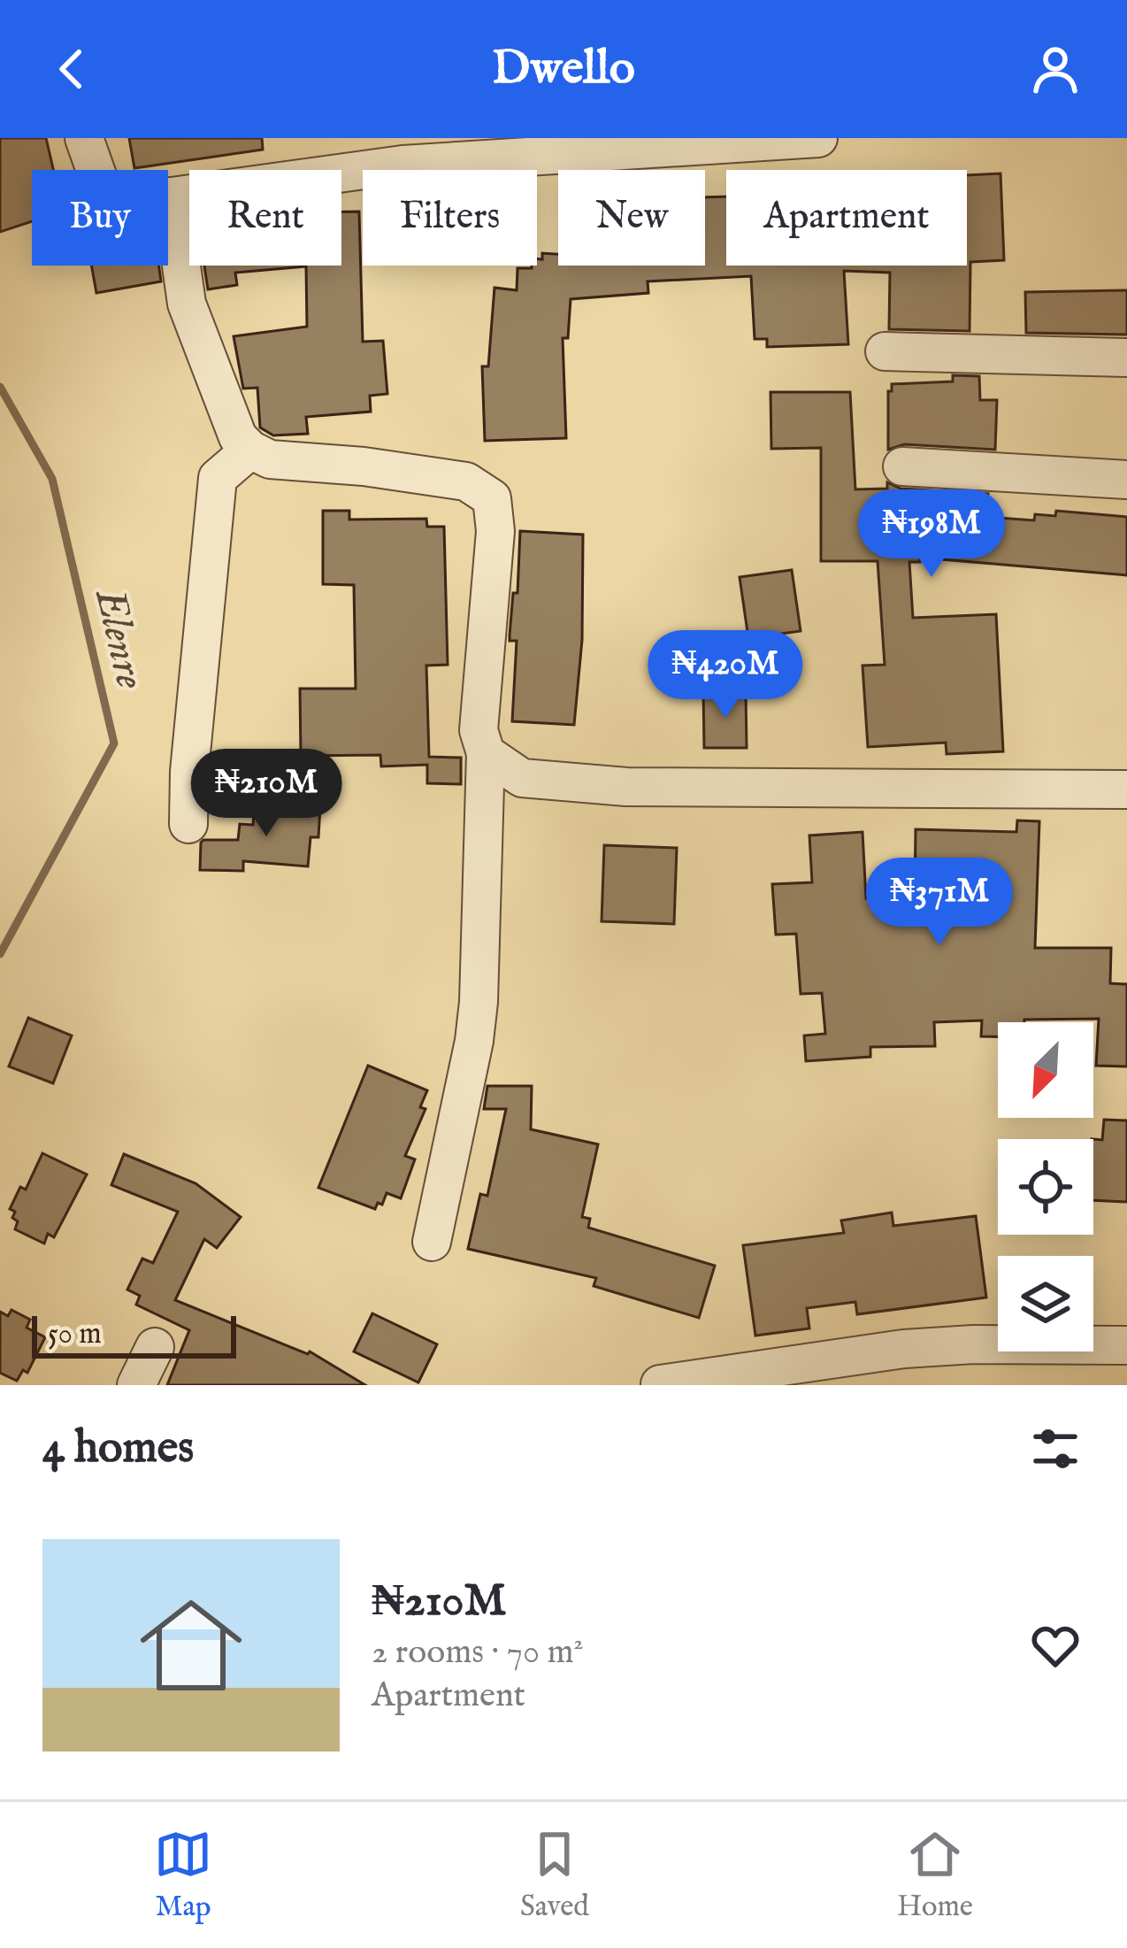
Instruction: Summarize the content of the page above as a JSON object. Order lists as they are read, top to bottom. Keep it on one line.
{"water":["Elenre"],"scale_bar":"50 m","north":"bottom left","page":{"header":"Dwello","chip":["Buy","Rent","Filters","New","Apartment"],"price":["₦198M","₦420M","₦210M","₦371M"],"scale":"50 m","heading":"4 homes","list":[{"name":"₦210M","note":"2 rooms · 70 m² · Apartment"}],"tabs":["Map","Saved","Home"]}}
